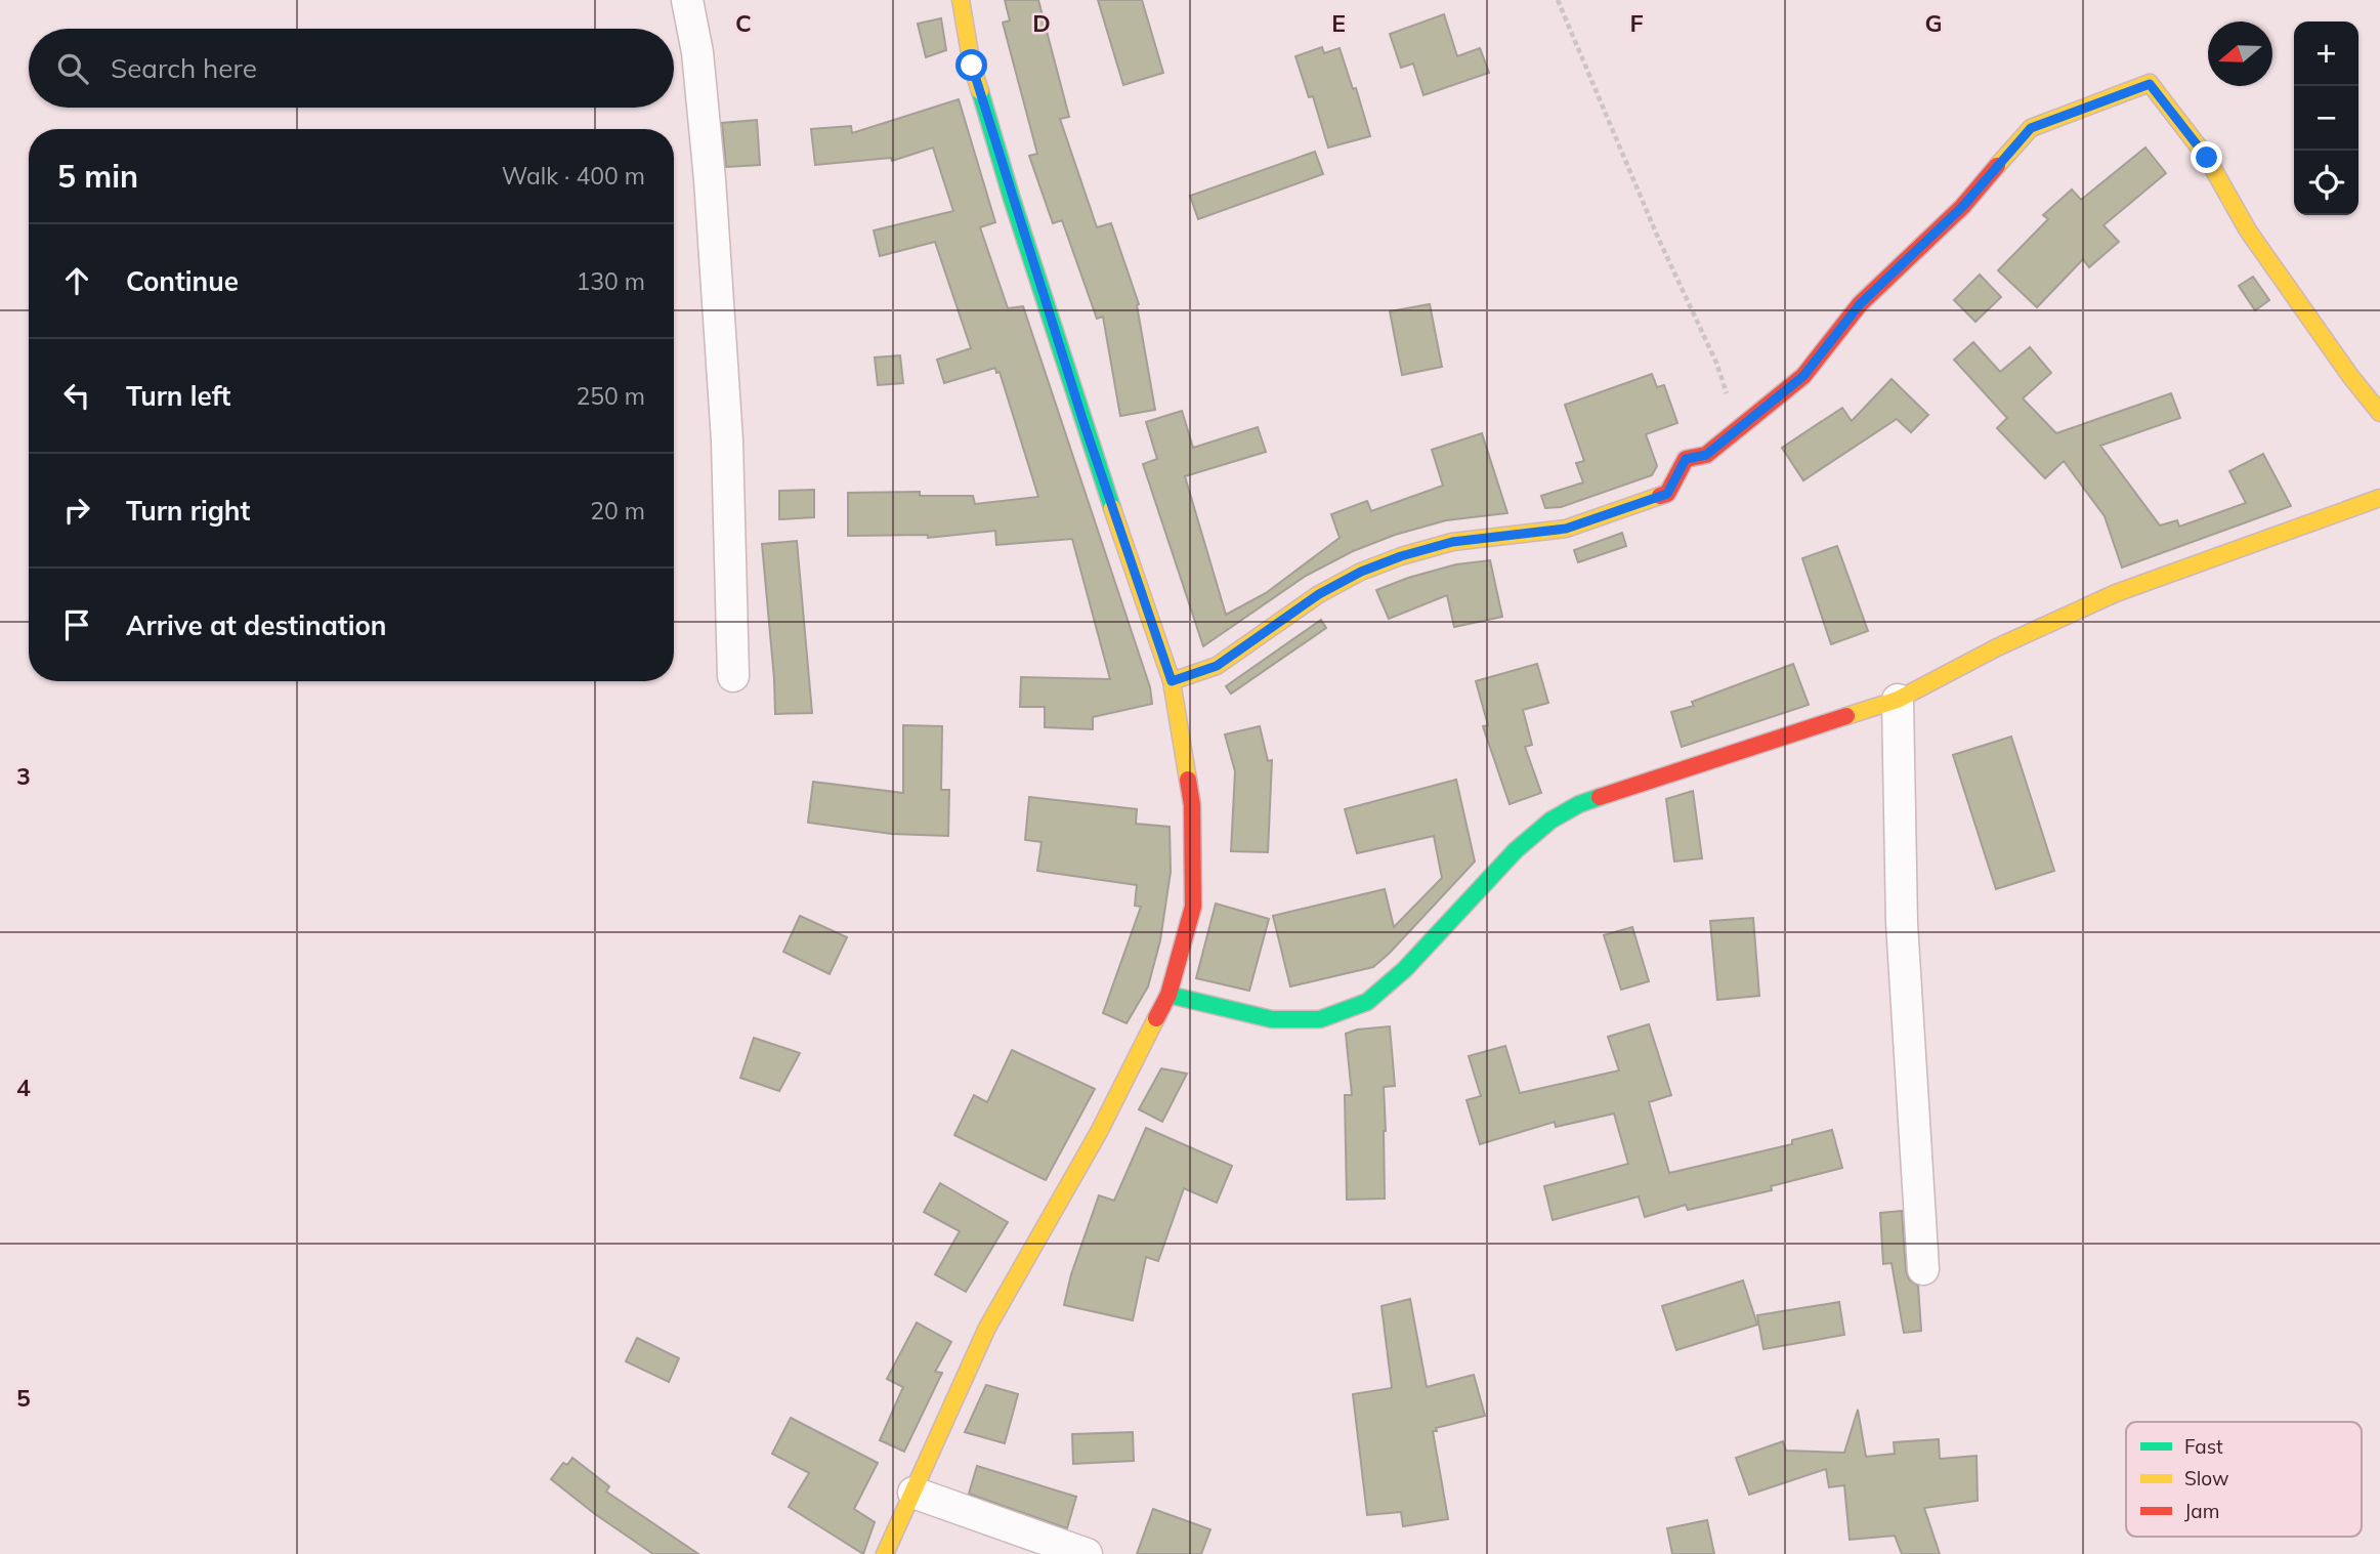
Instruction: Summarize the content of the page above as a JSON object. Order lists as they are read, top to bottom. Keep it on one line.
{"legend":["Fast","Slow","Jam"],"north":"left","page":{"map_buttons":["+","−"],"search":"Search here","heading":["5 min","Walk · 400 m"],"list":[["Continue","130 m"],["Turn left","250 m"],["Turn right","20 m"],"Arrive at destination"]},"grid":{"columns":["C","D","E","F","G"],"rows":["3","4","5"]}}
